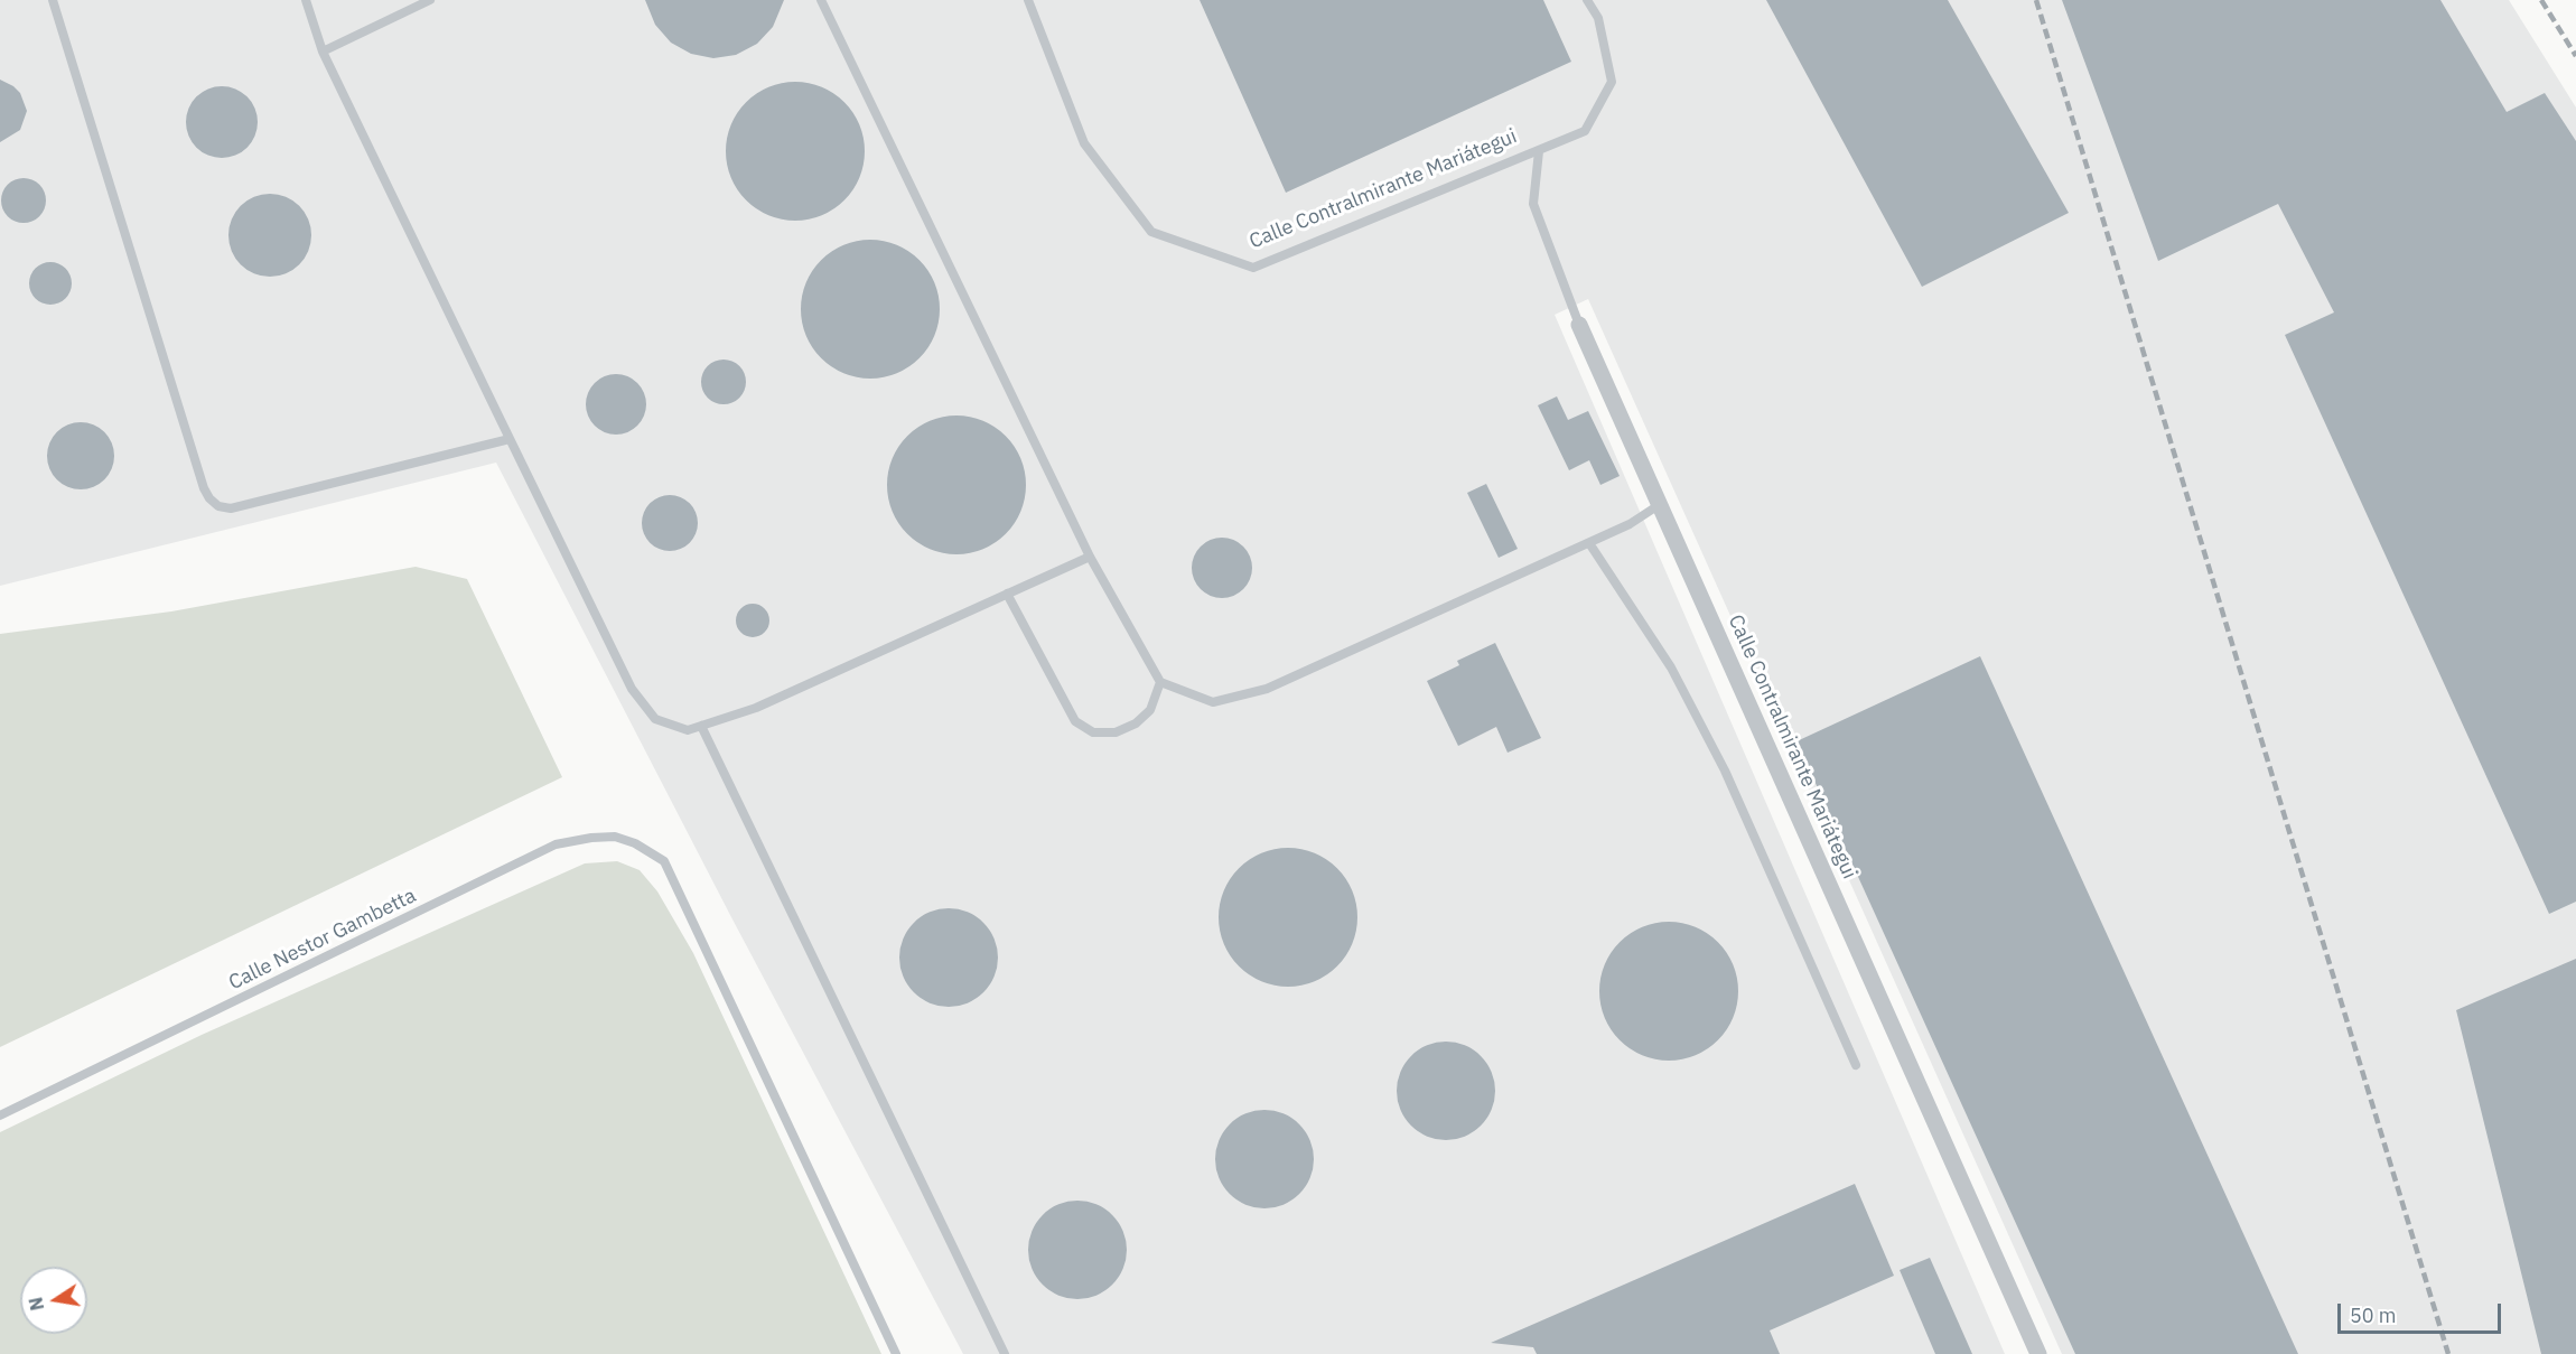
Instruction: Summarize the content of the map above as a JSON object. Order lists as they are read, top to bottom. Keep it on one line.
{"streets":{"street":["Calle Contralmirante Mariátegui"],"lane":["Calle Nestor Gambetta"]},"scale_bar":"50 m","north":"left"}
